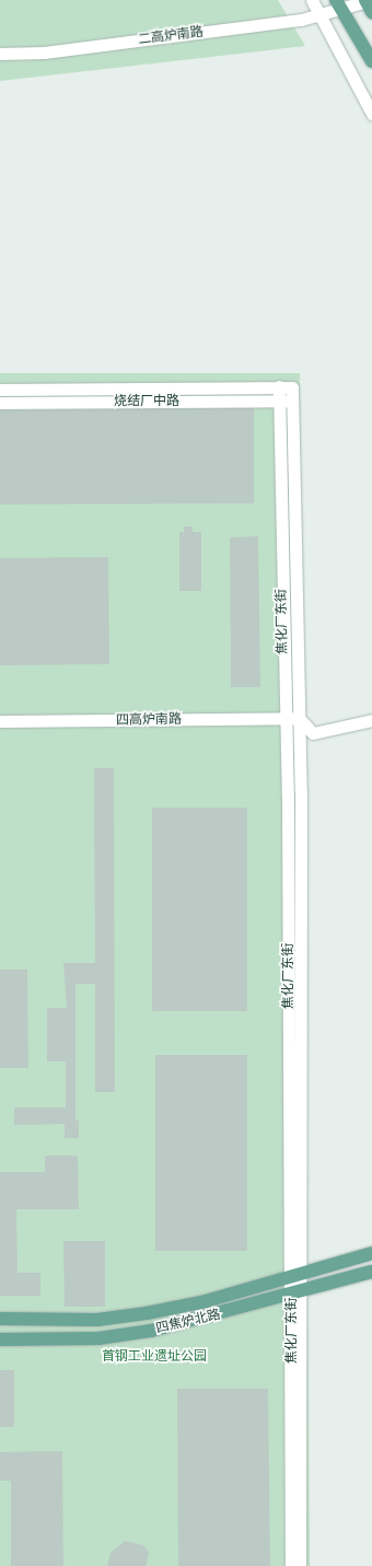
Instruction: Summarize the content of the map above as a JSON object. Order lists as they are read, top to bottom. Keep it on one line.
{"streets":{"main road":["四焦炉北路"],"street":["二高炉南路","烧结厂中路","焦化厂东街","四高炉南路"]},"crossings":[["烧结厂中路","焦化厂东街"],["焦化厂东街","四高炉南路"],["焦化厂东街","四焦炉北路"]],"parks":["首钢工业遗址公园"]}
